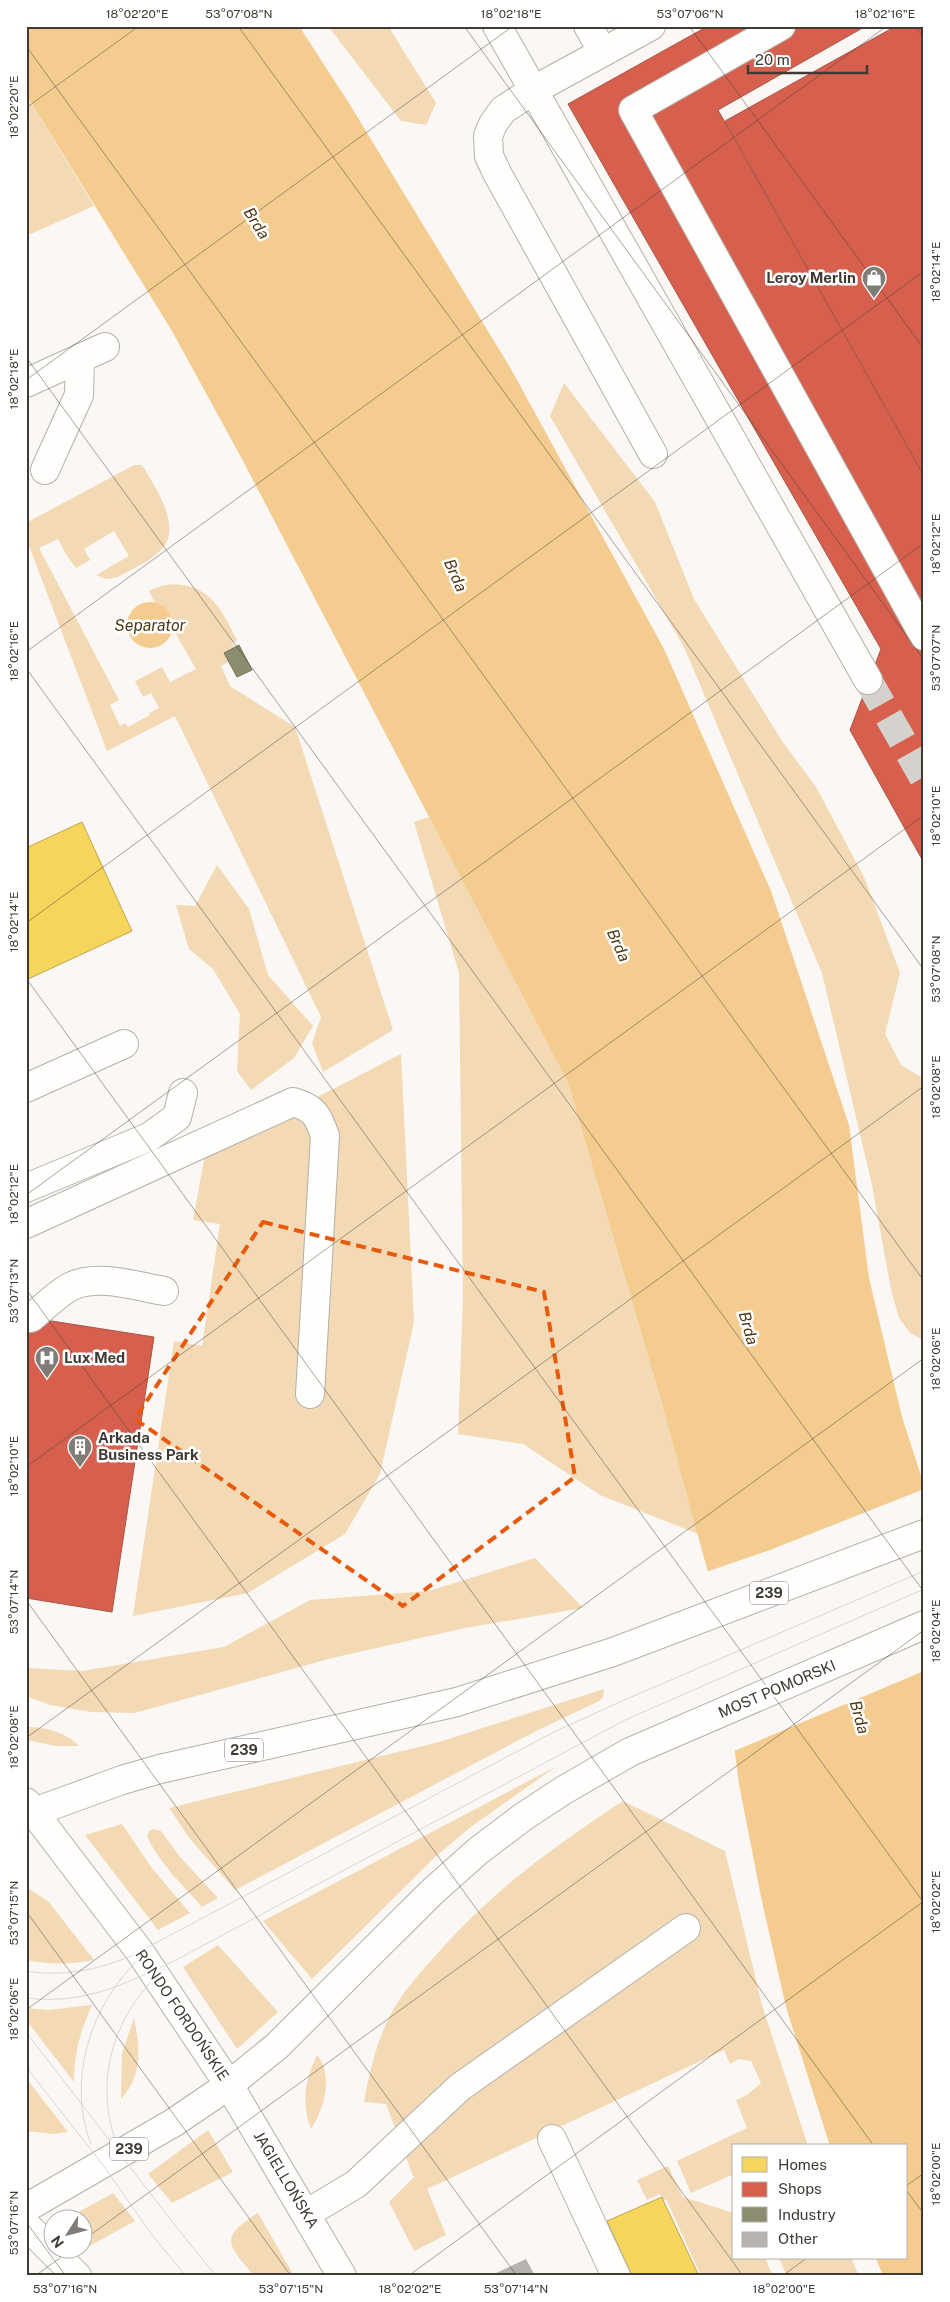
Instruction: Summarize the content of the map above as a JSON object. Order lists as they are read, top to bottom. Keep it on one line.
{"streets":{"main road":["239","MOST POMORSKI","RONDO FORDOŃSKIE","JAGIELLOŃSKA"]},"crossings":[["239","RONDO FORDOŃSKIE"],["MOST POMORSKI","RONDO FORDOŃSKIE"],["MOST POMORSKI","JAGIELLOŃSKA"],["RONDO FORDOŃSKIE","JAGIELLOŃSKA"]],"water":["Brda","Separator"],"places":{"shop":["Leroy Merlin"],"hospital":["Lux Med"],"building":["Arkada Business Park"]},"legend":["Homes","Shops","Industry","Other"],"scale_bar":"20 m","north":"bottom left","coordinates":["18°02'20\"E","53°07'08\"N","18°02'18\"E","53°07'06\"N","18°02'16\"E","18°02'14\"E","18°02'12\"E","53°07'07\"N","18°02'10\"E","18°02'08\"E","53°07'13\"N","18°02'06\"E","53°07'14\"N","18°02'04\"E","18°02'02\"E","53°07'15\"N","18°02'00\"E","53°07'16\"N"]}
